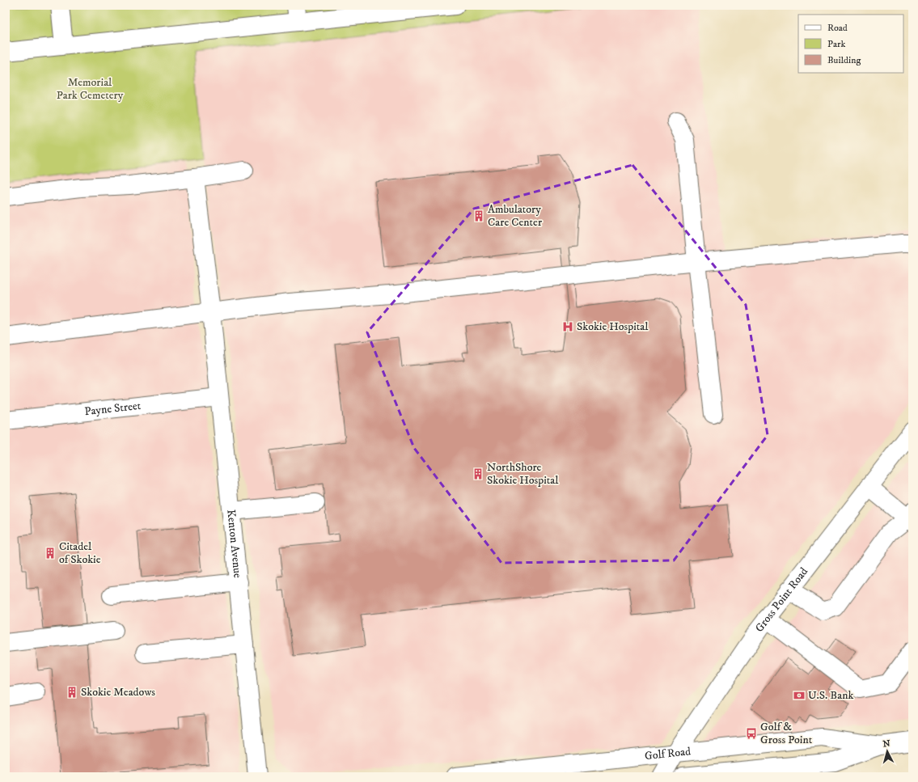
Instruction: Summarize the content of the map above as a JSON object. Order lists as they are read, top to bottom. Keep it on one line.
{"streets":{"main road":["Payne Street","Kenton Avenue","Gross Point Road","Golf Road"]},"crossings":[["Payne Street","Kenton Avenue"],["Gross Point Road","Golf Road"]],"parks":["Memorial Park Cemetery"],"places":{"building":["Ambulatory Care Center","NorthShore Skokie Hospital","Citadel of Skokie","Skokie Meadows"],"hospital":["Skokie Hospital"],"bank":["U.S. Bank"],"bus stop":["Golf & Gross Point"]},"legend":["Road","Park","Building"],"north":"top"}
